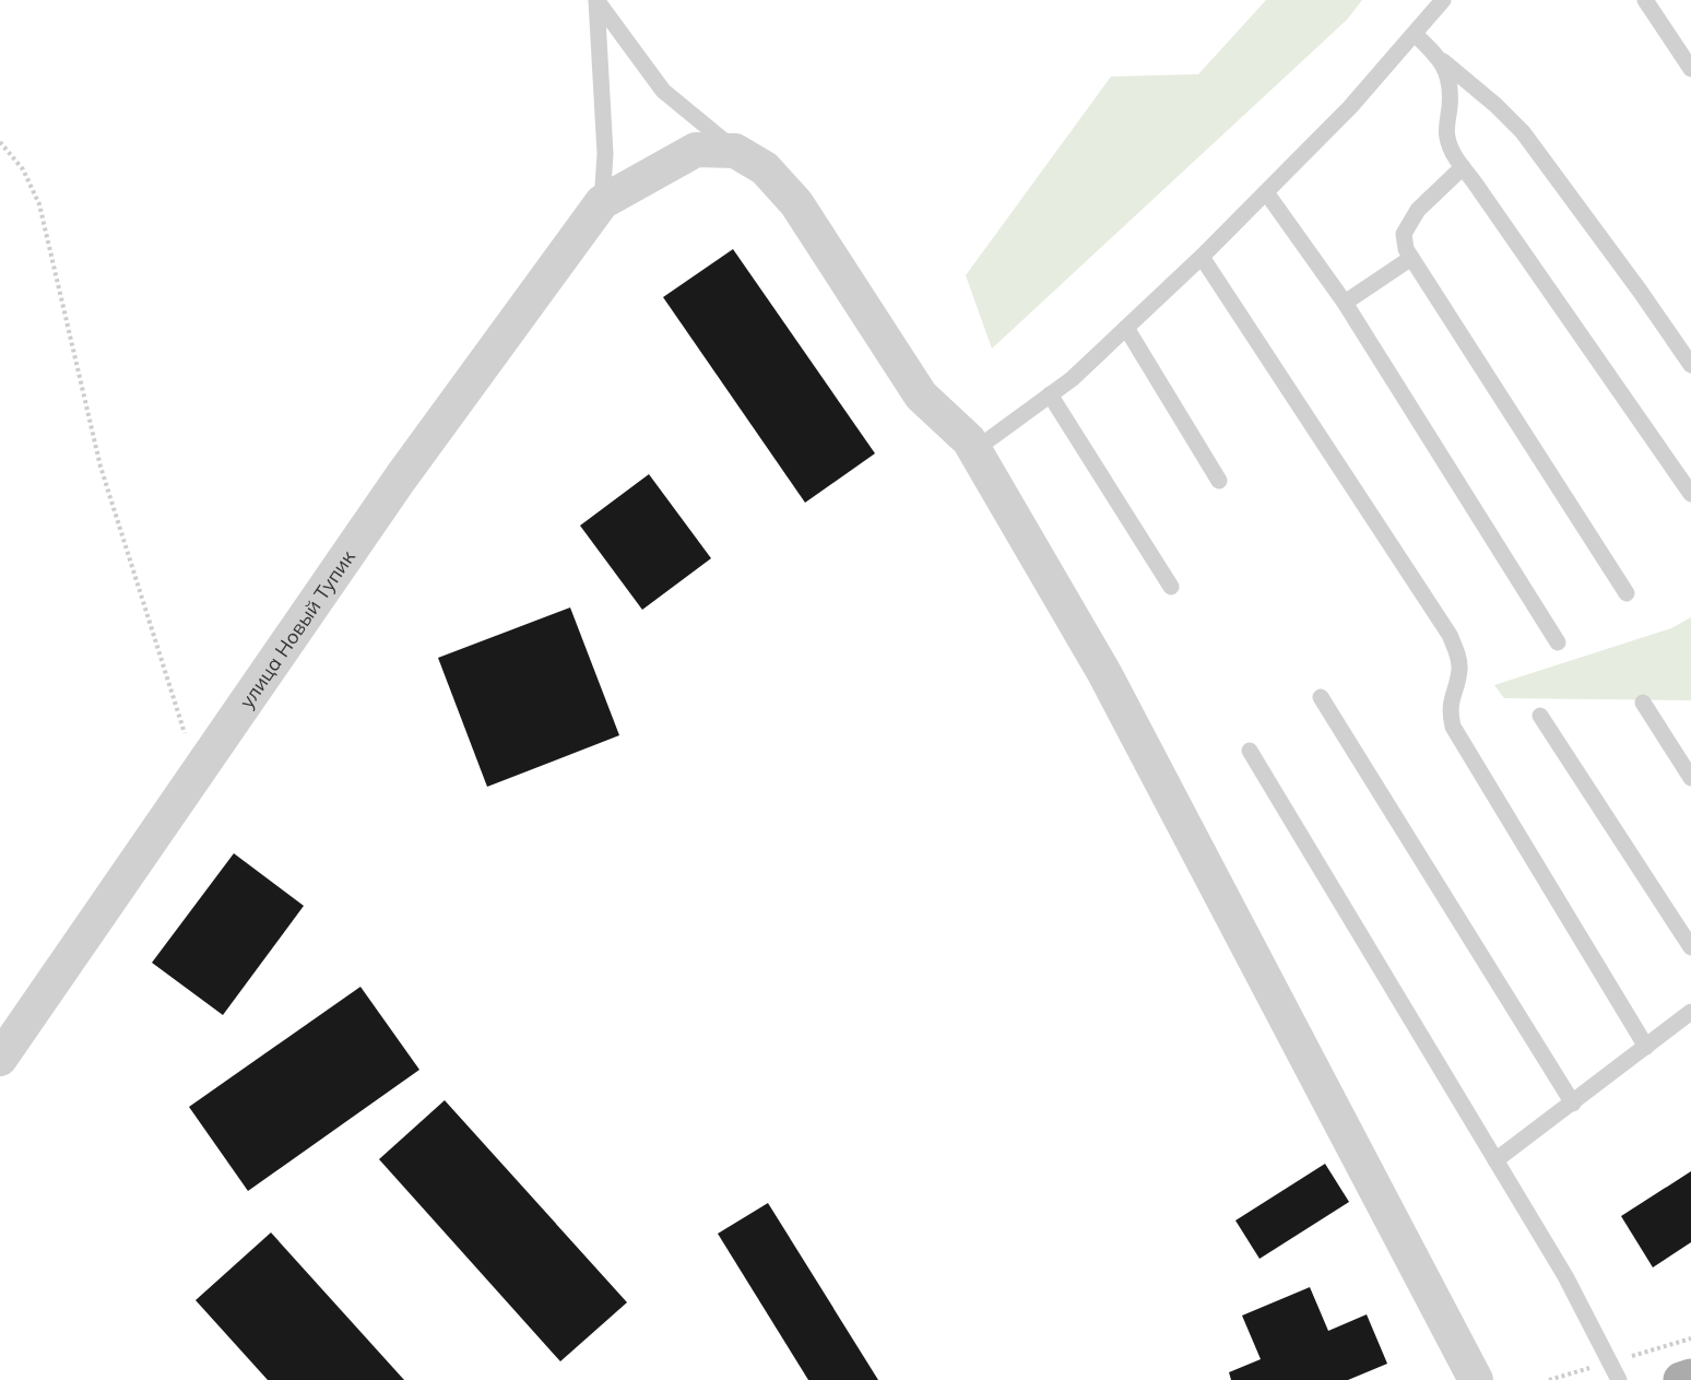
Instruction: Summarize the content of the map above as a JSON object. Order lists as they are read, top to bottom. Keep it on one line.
{"streets":{"street":["улица Новый Тупик"]}}
